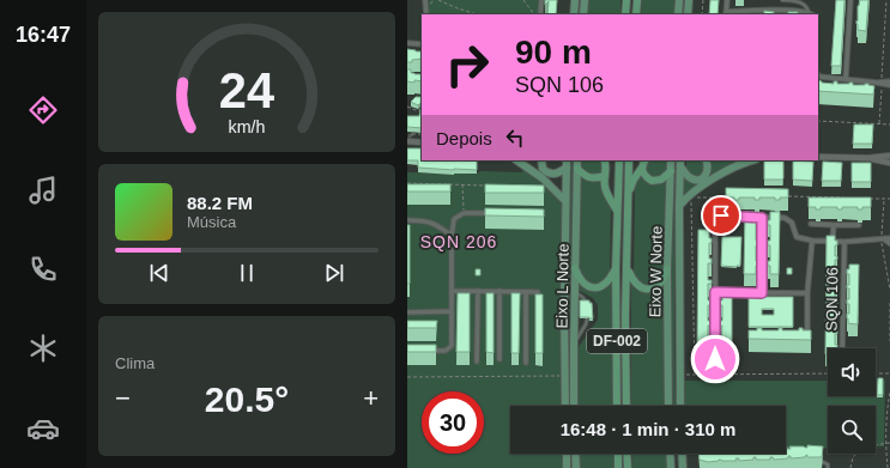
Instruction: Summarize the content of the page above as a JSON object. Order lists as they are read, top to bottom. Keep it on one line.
{"streets":{"highway":["DF-002"],"main road":["Eixo W Norte","Eixo L Norte"],"street":["SQN 106"]},"districts":["SQN 206"],"page":{"tabs":"16:47","turn":["90 m","SQN 106"],"then":"Depois","song":["88.2 FM","Música"],"tile":"Clima","heat":["−","20.5°","+"],"limit":"30","trip":"16:48 · 1 min · 310 m","gauge":["24","km/h"]}}
